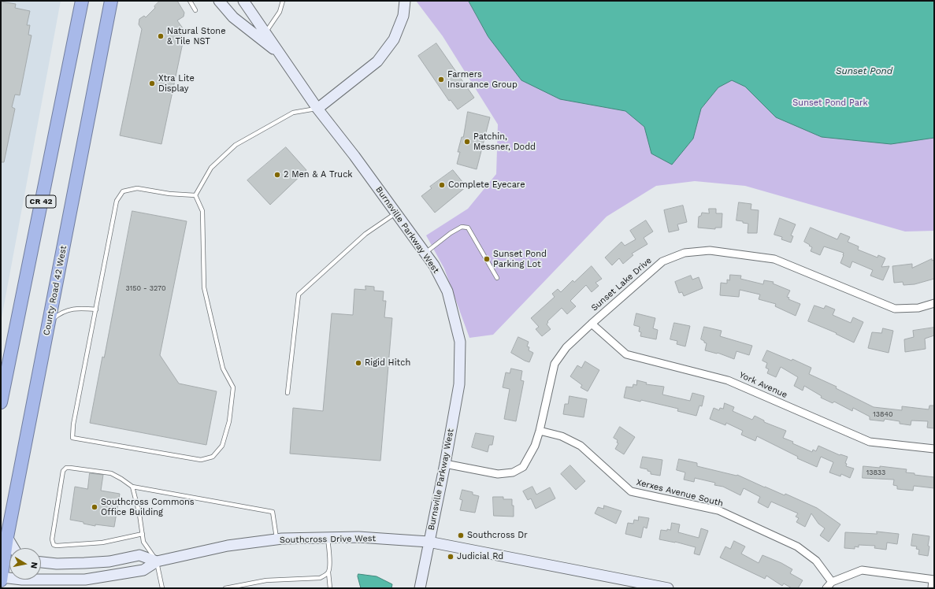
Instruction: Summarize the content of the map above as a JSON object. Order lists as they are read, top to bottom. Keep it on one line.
{"streets":{"highway":["CR 42","County Road 42 West"],"street":["Burnsville Parkway West","Sunset Lake Drive","York Avenue","Xerxes Avenue South","Southcross Drive West"]},"crossings":[["Burnsville Parkway West","Sunset Lake Drive"],["Burnsville Parkway West","Southcross Drive West"],["Sunset Lake Drive","York Avenue"],["Sunset Lake Drive","Xerxes Avenue South"],["County Road 42 West","Southcross Drive West"]],"water":["Sunset Pond"],"parks":["Sunset Pond Park"],"places":["Natural Stone & Tile NST","Farmers Insurance Group","Xtra Lite Display","Patchin, Messner, Dodd","2 Men & A Truck","Complete Eyecare","Sunset Pond Parking Lot","Rigid Hitch","Southcross Commons Office Building","Southcross Dr","Judicial Rd"],"house_numbers":["3150 - 3270","13840","13833"],"north":"right"}
